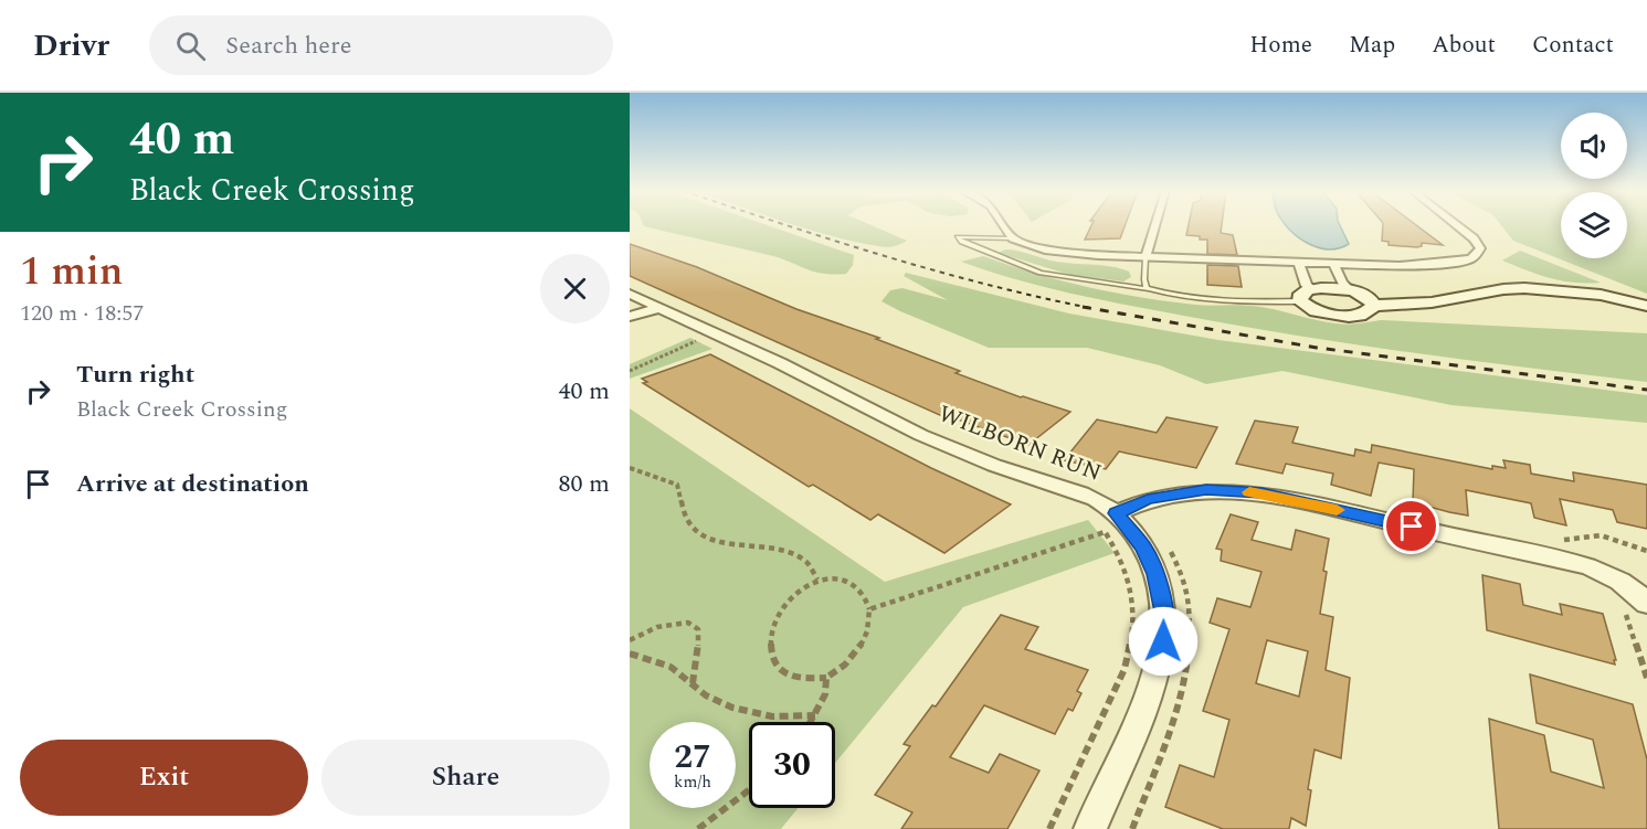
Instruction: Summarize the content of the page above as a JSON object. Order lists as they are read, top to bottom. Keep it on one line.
{"streets":{"street":["WILBORN RUN"]},"page":{"header":"Drivr","search":"Search here","nav":["Home","Map","About","Contact"],"turn":["40 m","Black Creek Crossing"],"heading":["1 min","120 m · 18:57"],"list":[{"name":"Turn right","note":"Black Creek Crossing","value":"40 m"},{"name":"Arrive at destination","value":"80 m"}],"speed":"27 km/h","limit":"30","buttons":["Exit","Share"]}}
